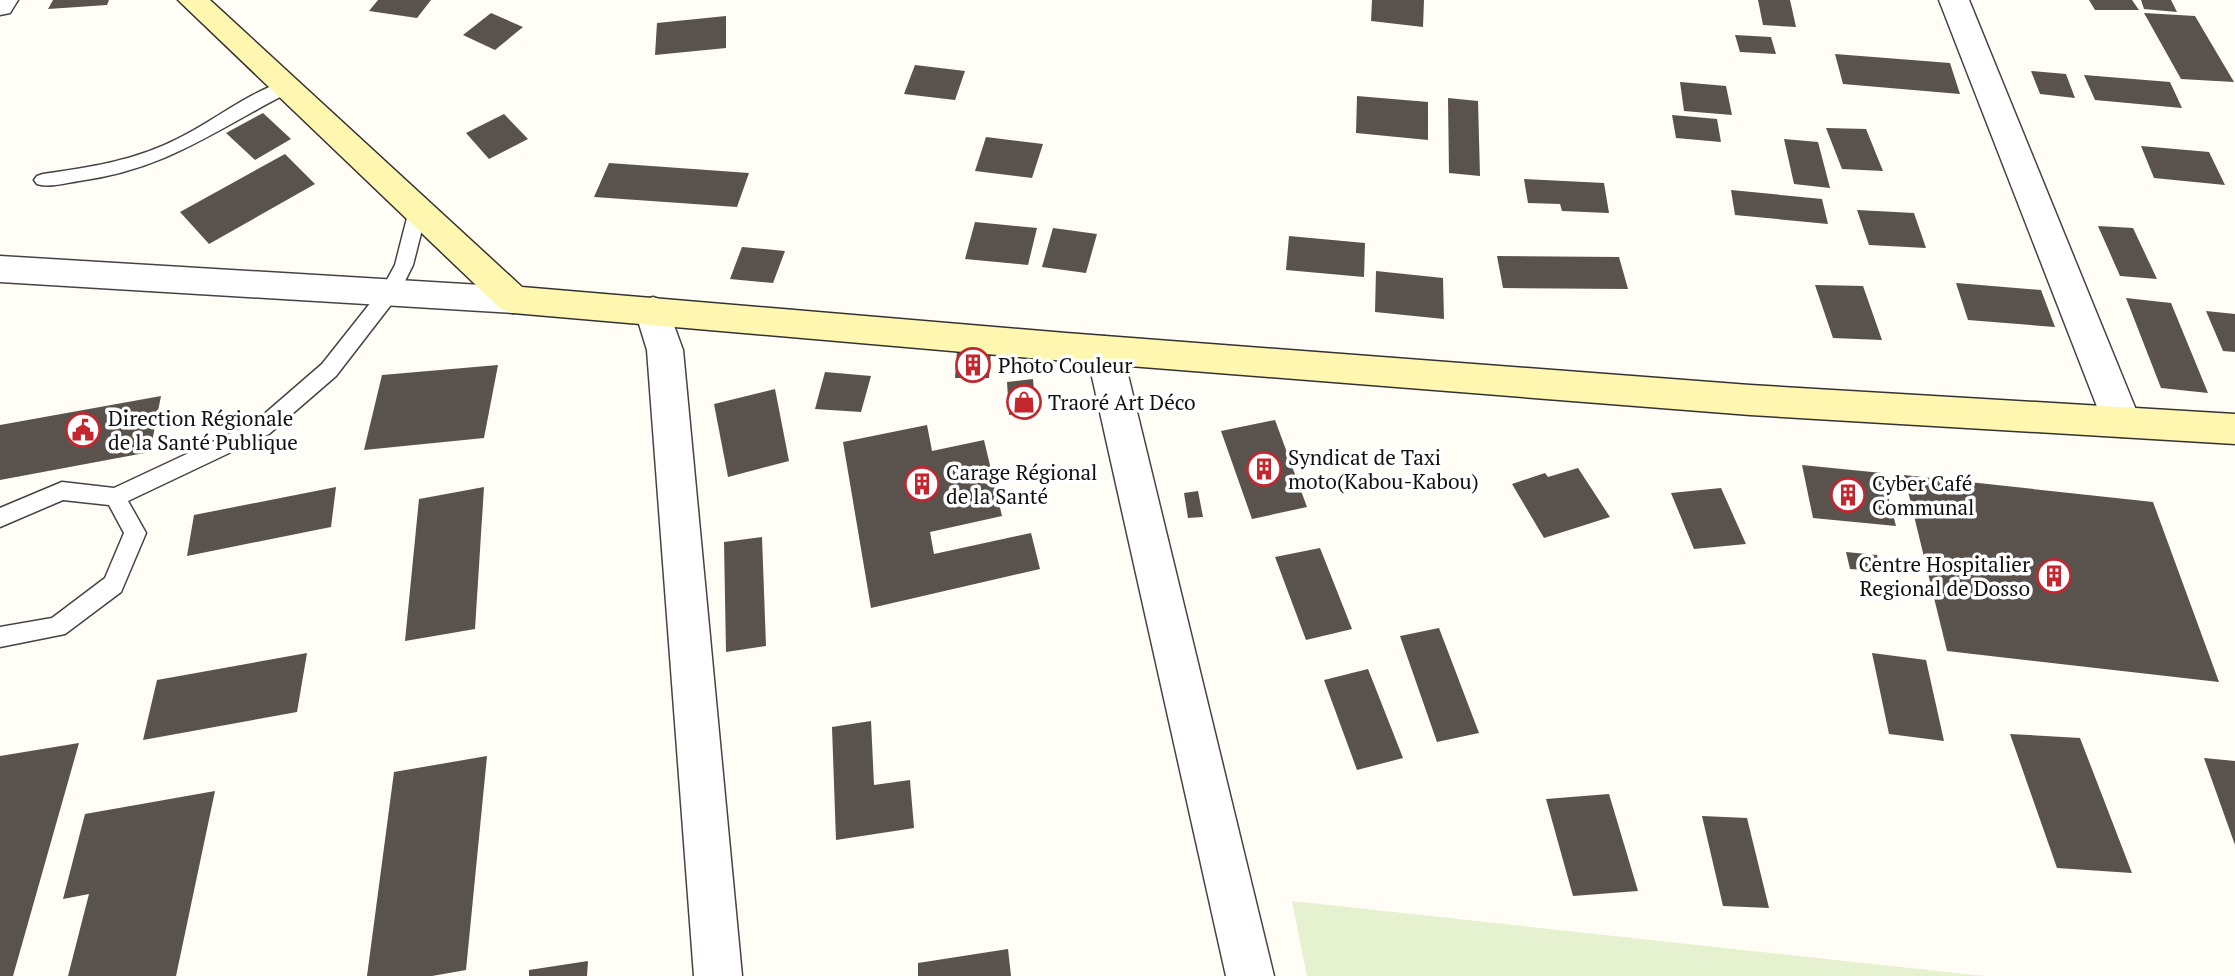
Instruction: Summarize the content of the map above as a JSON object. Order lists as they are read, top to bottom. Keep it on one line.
{"places":{"building":["Photo Couleur","Syndicat de Taxi moto(Kabou-Kabou)","Carage Régional de la Santé","Cyber Café Communal","Centre Hospitalier Regional de Dosso"],"shop":["Traoré Art Déco"],"public building":["Direction Régionale de la Santé Publique"]}}
